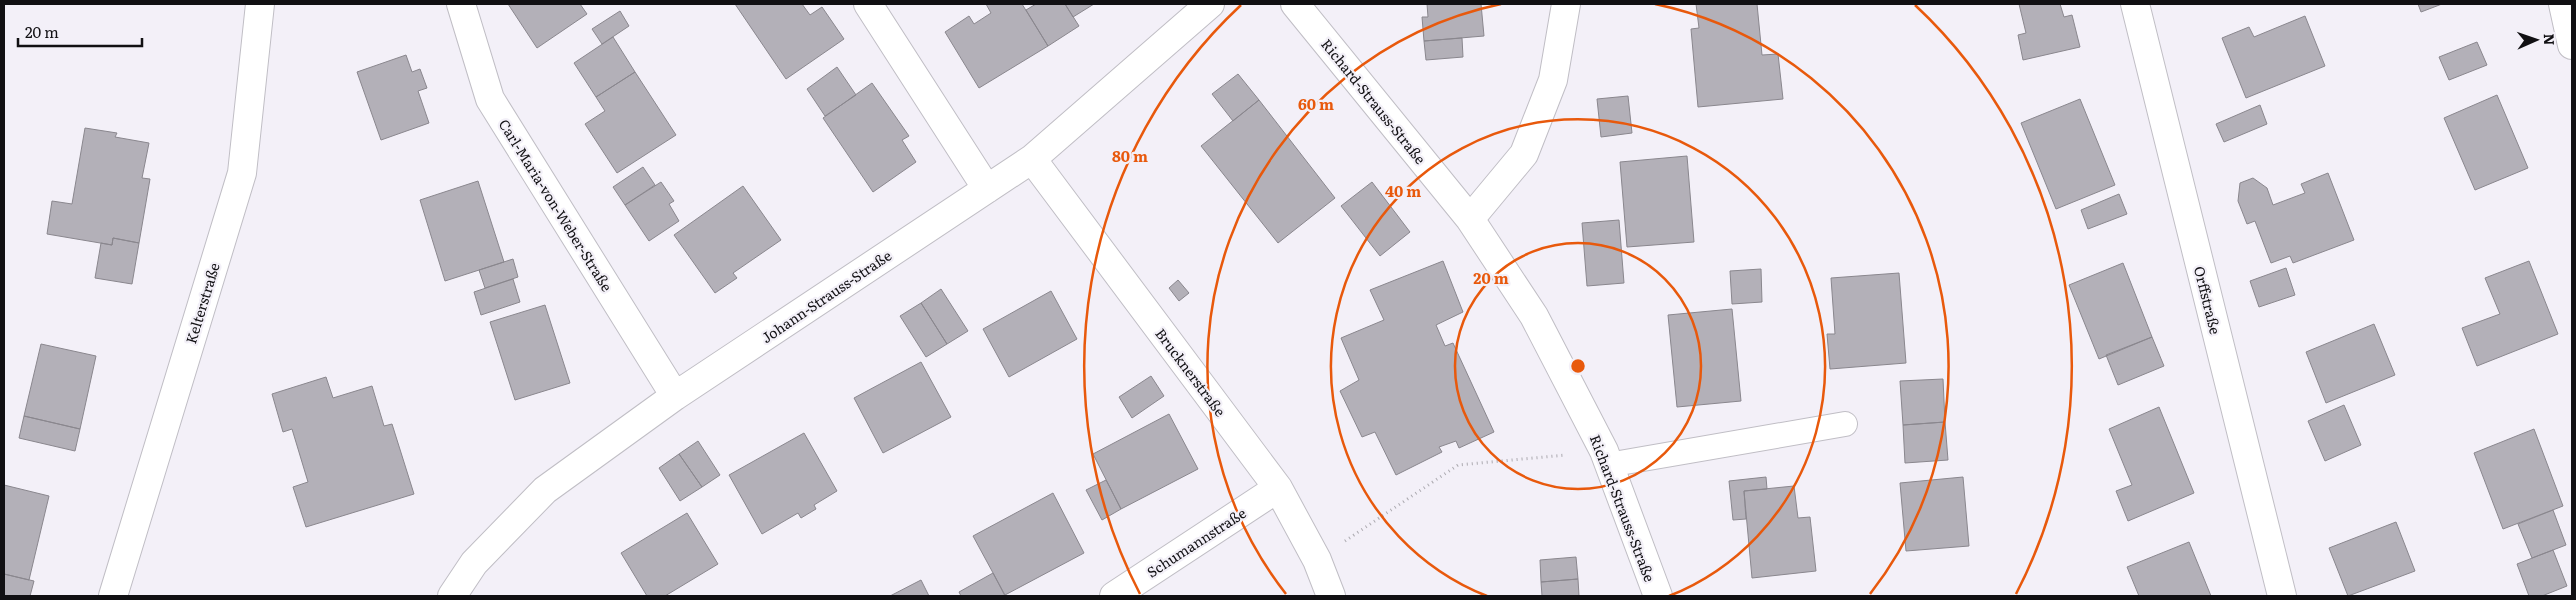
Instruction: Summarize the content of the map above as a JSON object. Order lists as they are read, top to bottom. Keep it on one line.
{"streets":{"street":["Richard-Strauss-Straße","Carl-Maria-von-Weber-Straße","Johann-Strauss-Straße","Orffstraße","Kelterstraße","Brucknerstraße","Schumannstraße"]},"crossings":[["Carl-Maria-von-Weber-Straße","Johann-Strauss-Straße"],["Johann-Strauss-Straße","Brucknerstraße"],["Brucknerstraße","Schumannstraße"]],"scale_bar":"20 m","north":"right","rings":["60 m","80 m","40 m","20 m"]}
